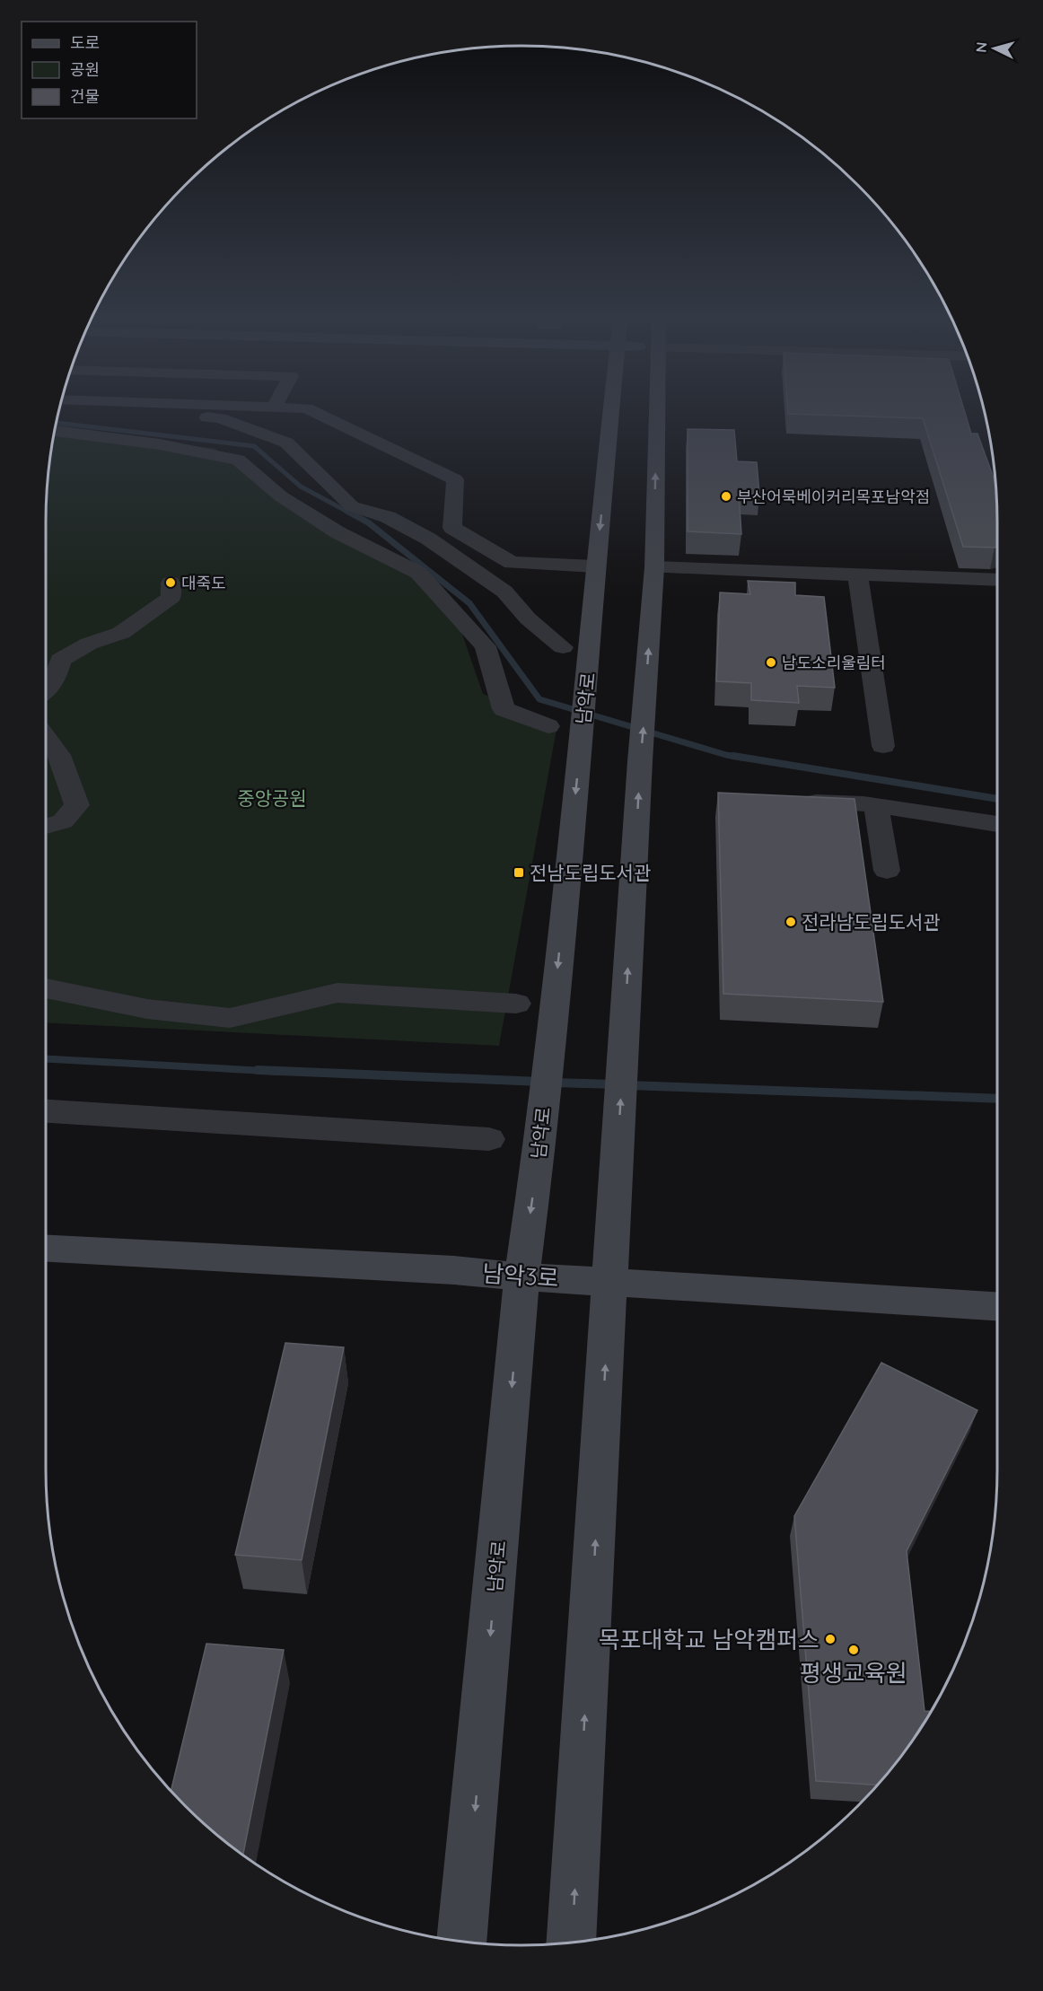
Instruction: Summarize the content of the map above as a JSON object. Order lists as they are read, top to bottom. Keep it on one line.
{"streets":{"street":["남악로","남악3로"]},"crossings":[["남악로","남악3로"]],"parks":["중앙공원"],"places":{"other":["부산어묵베이커리목포남악점","대죽도","남도소리울림터","전라남도립도서관","목포대학교 남악캠퍼스","평생교육원"],"transit":["전남도립도서관"]},"legend":["도로","공원","건물"],"north":"left"}
